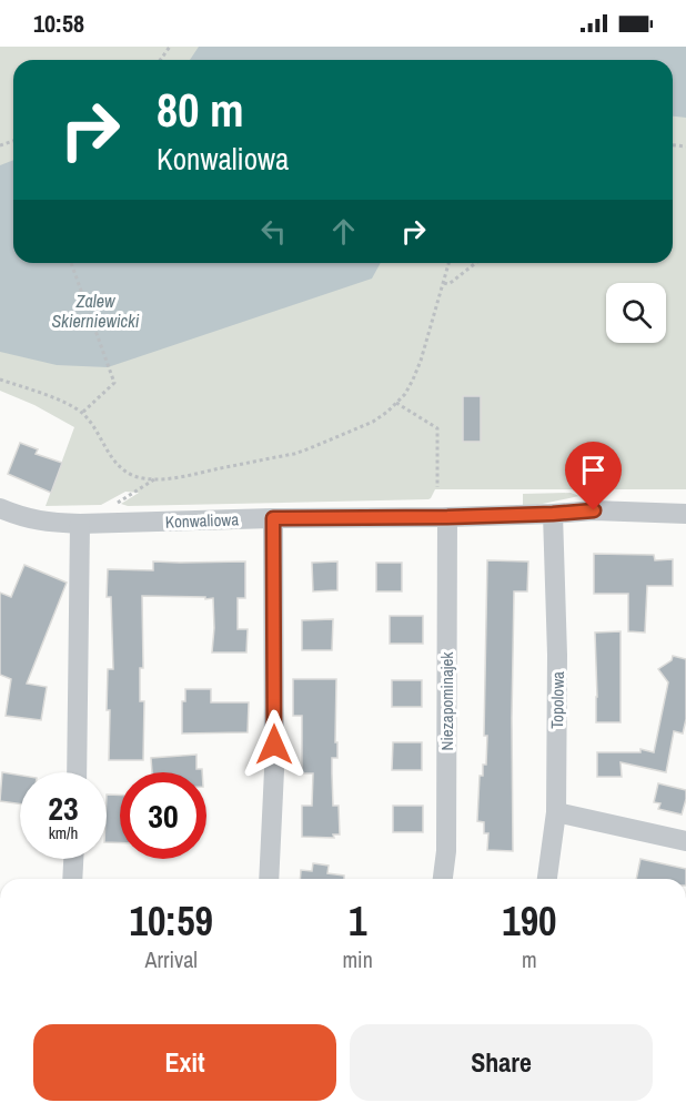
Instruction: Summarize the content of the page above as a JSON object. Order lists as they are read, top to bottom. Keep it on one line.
{"streets":{"street":["Konwaliowa","Topolowa","Niezapominajek"]},"crossings":[["Konwaliowa","Topolowa"],["Konwaliowa","Niezapominajek"]],"water":["Zalew Skierniewicki"],"page":{"status":"10:58","turn":["80 m","Konwaliowa"],"speed":"23 km/h","limit":"30","eta":["10:59","Arrival","1","min","190","m"],"buttons":["Exit","Share"]}}
